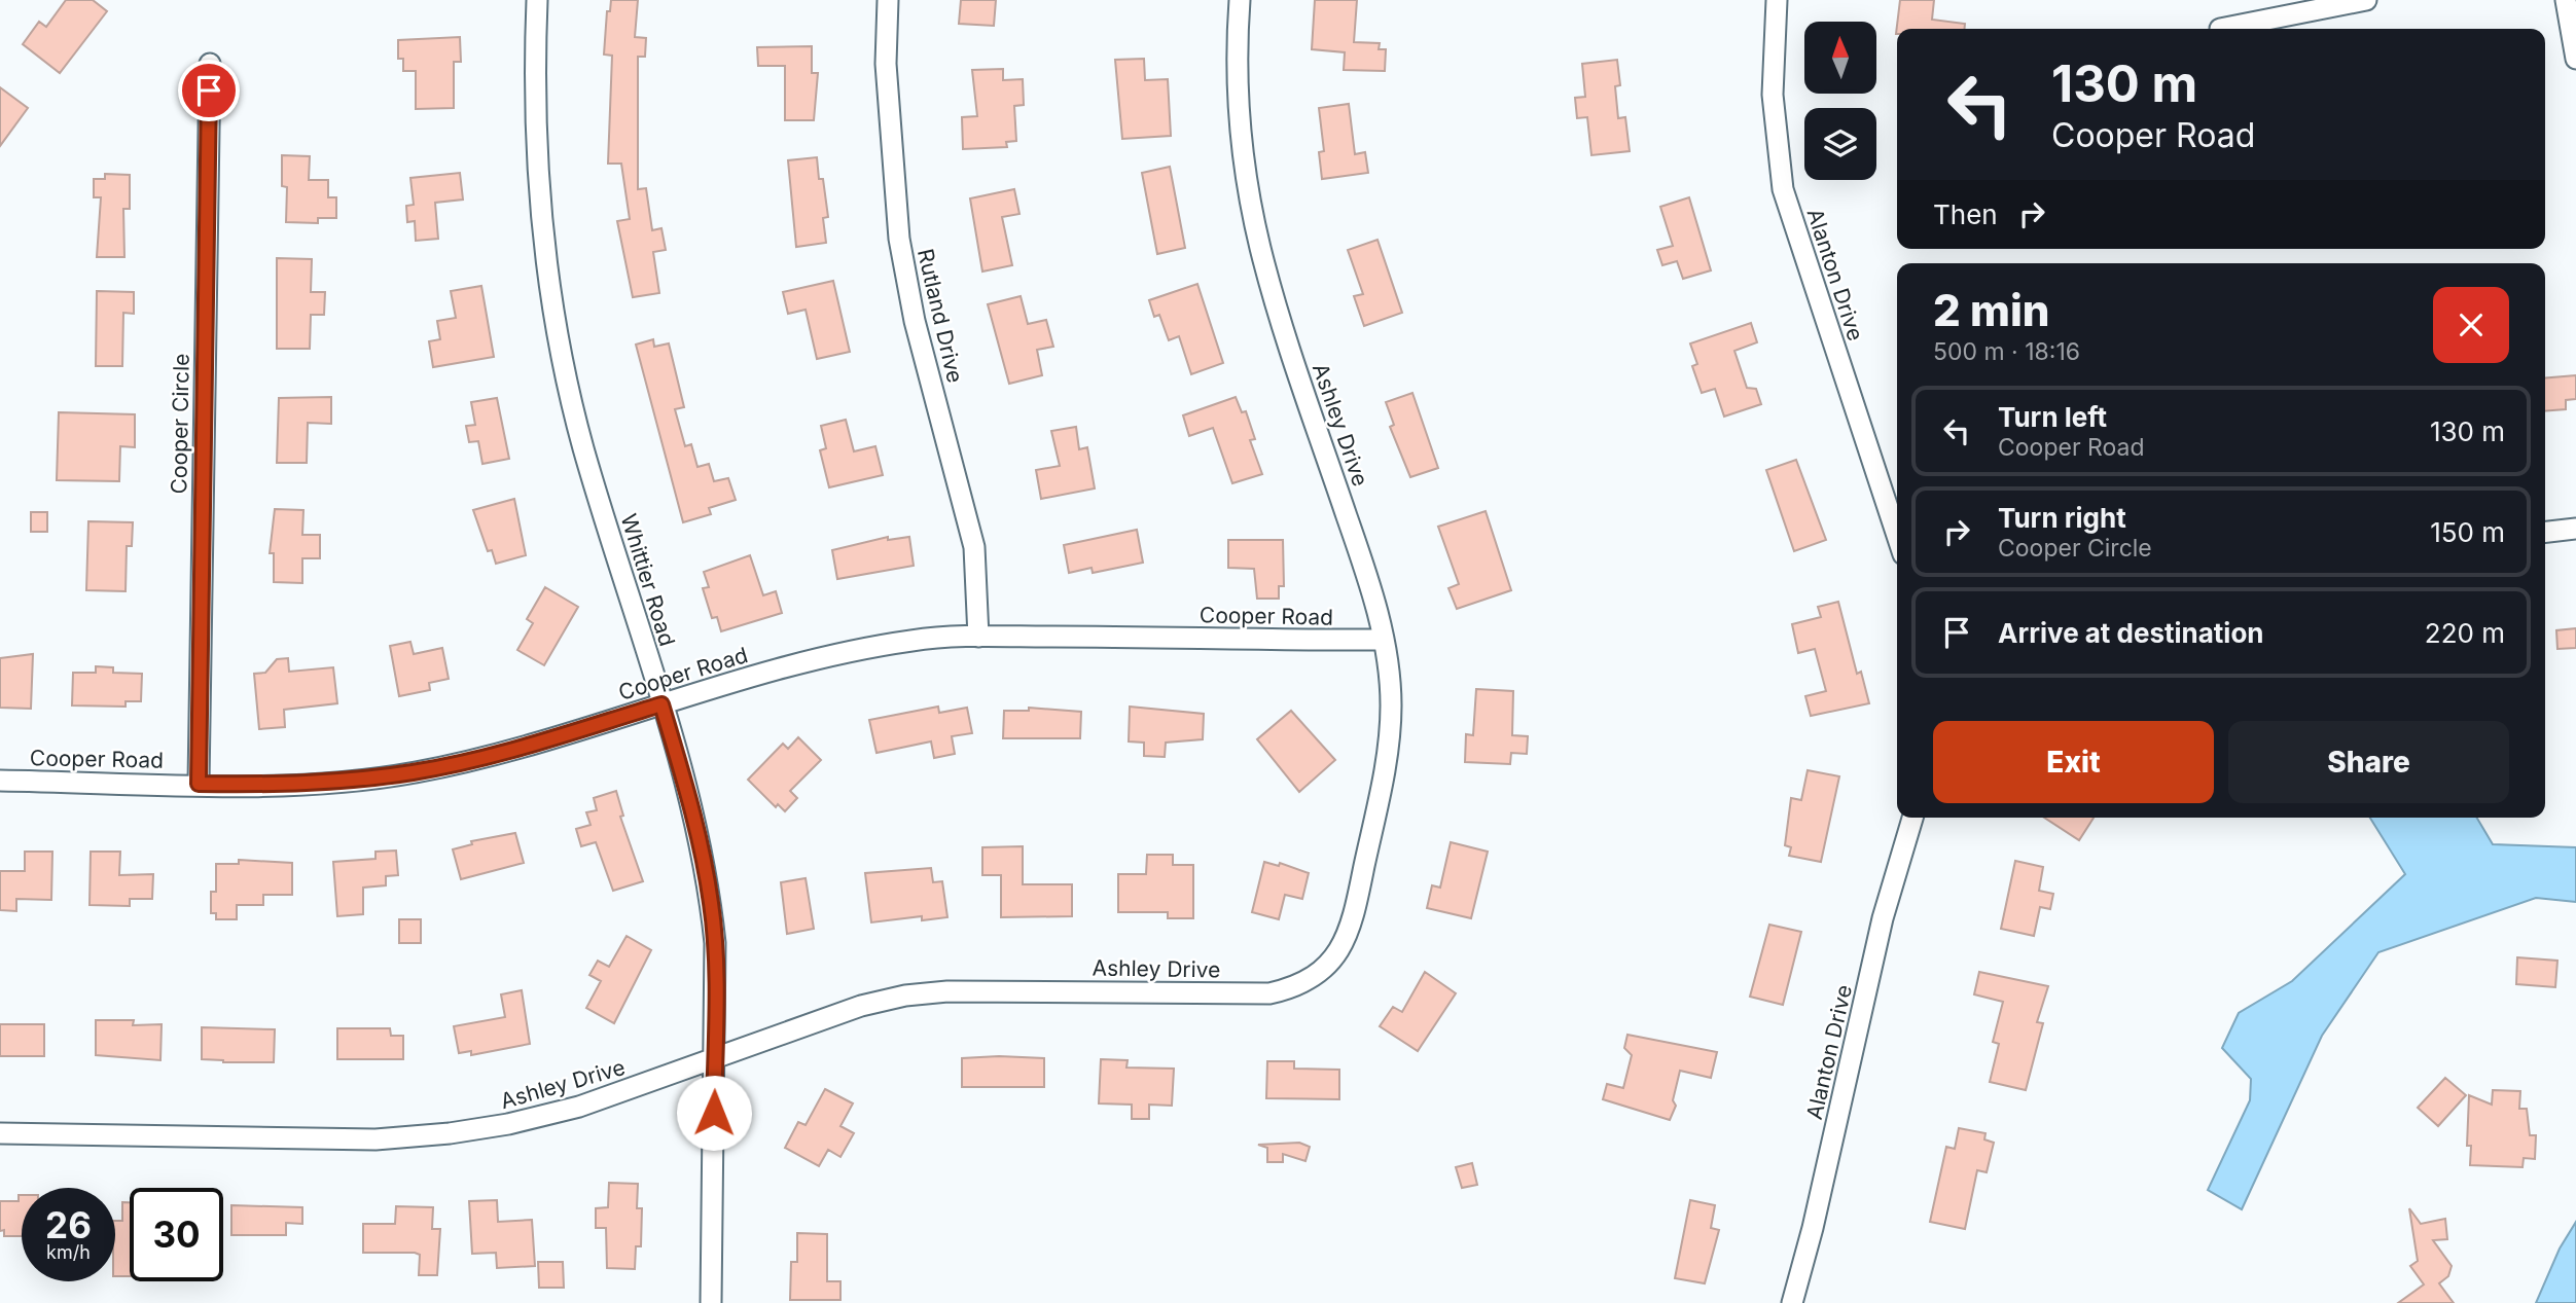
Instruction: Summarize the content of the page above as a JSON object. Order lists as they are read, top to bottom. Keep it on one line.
{"streets":{"street":["Alanton Drive","Rutland Drive","Cooper Circle","Ashley Drive","Whittier Road","Cooper Road"]},"crossings":[["Rutland Drive","Cooper Road"],["Cooper Circle","Cooper Road"],["Ashley Drive","Whittier Road"],["Ashley Drive","Cooper Road"],["Whittier Road","Cooper Road"]],"north":"top","page":{"turn":["130 m","Cooper Road"],"then":"Then","heading":["2 min","500 m · 18:16"],"list":[{"name":"Turn left","note":"Cooper Road","value":"130 m"},{"name":"Turn right","note":"Cooper Circle","value":"150 m"},{"name":"Arrive at destination","value":"220 m"}],"buttons":["Exit","Share"],"speed":"26 km/h","limit":"30"}}
